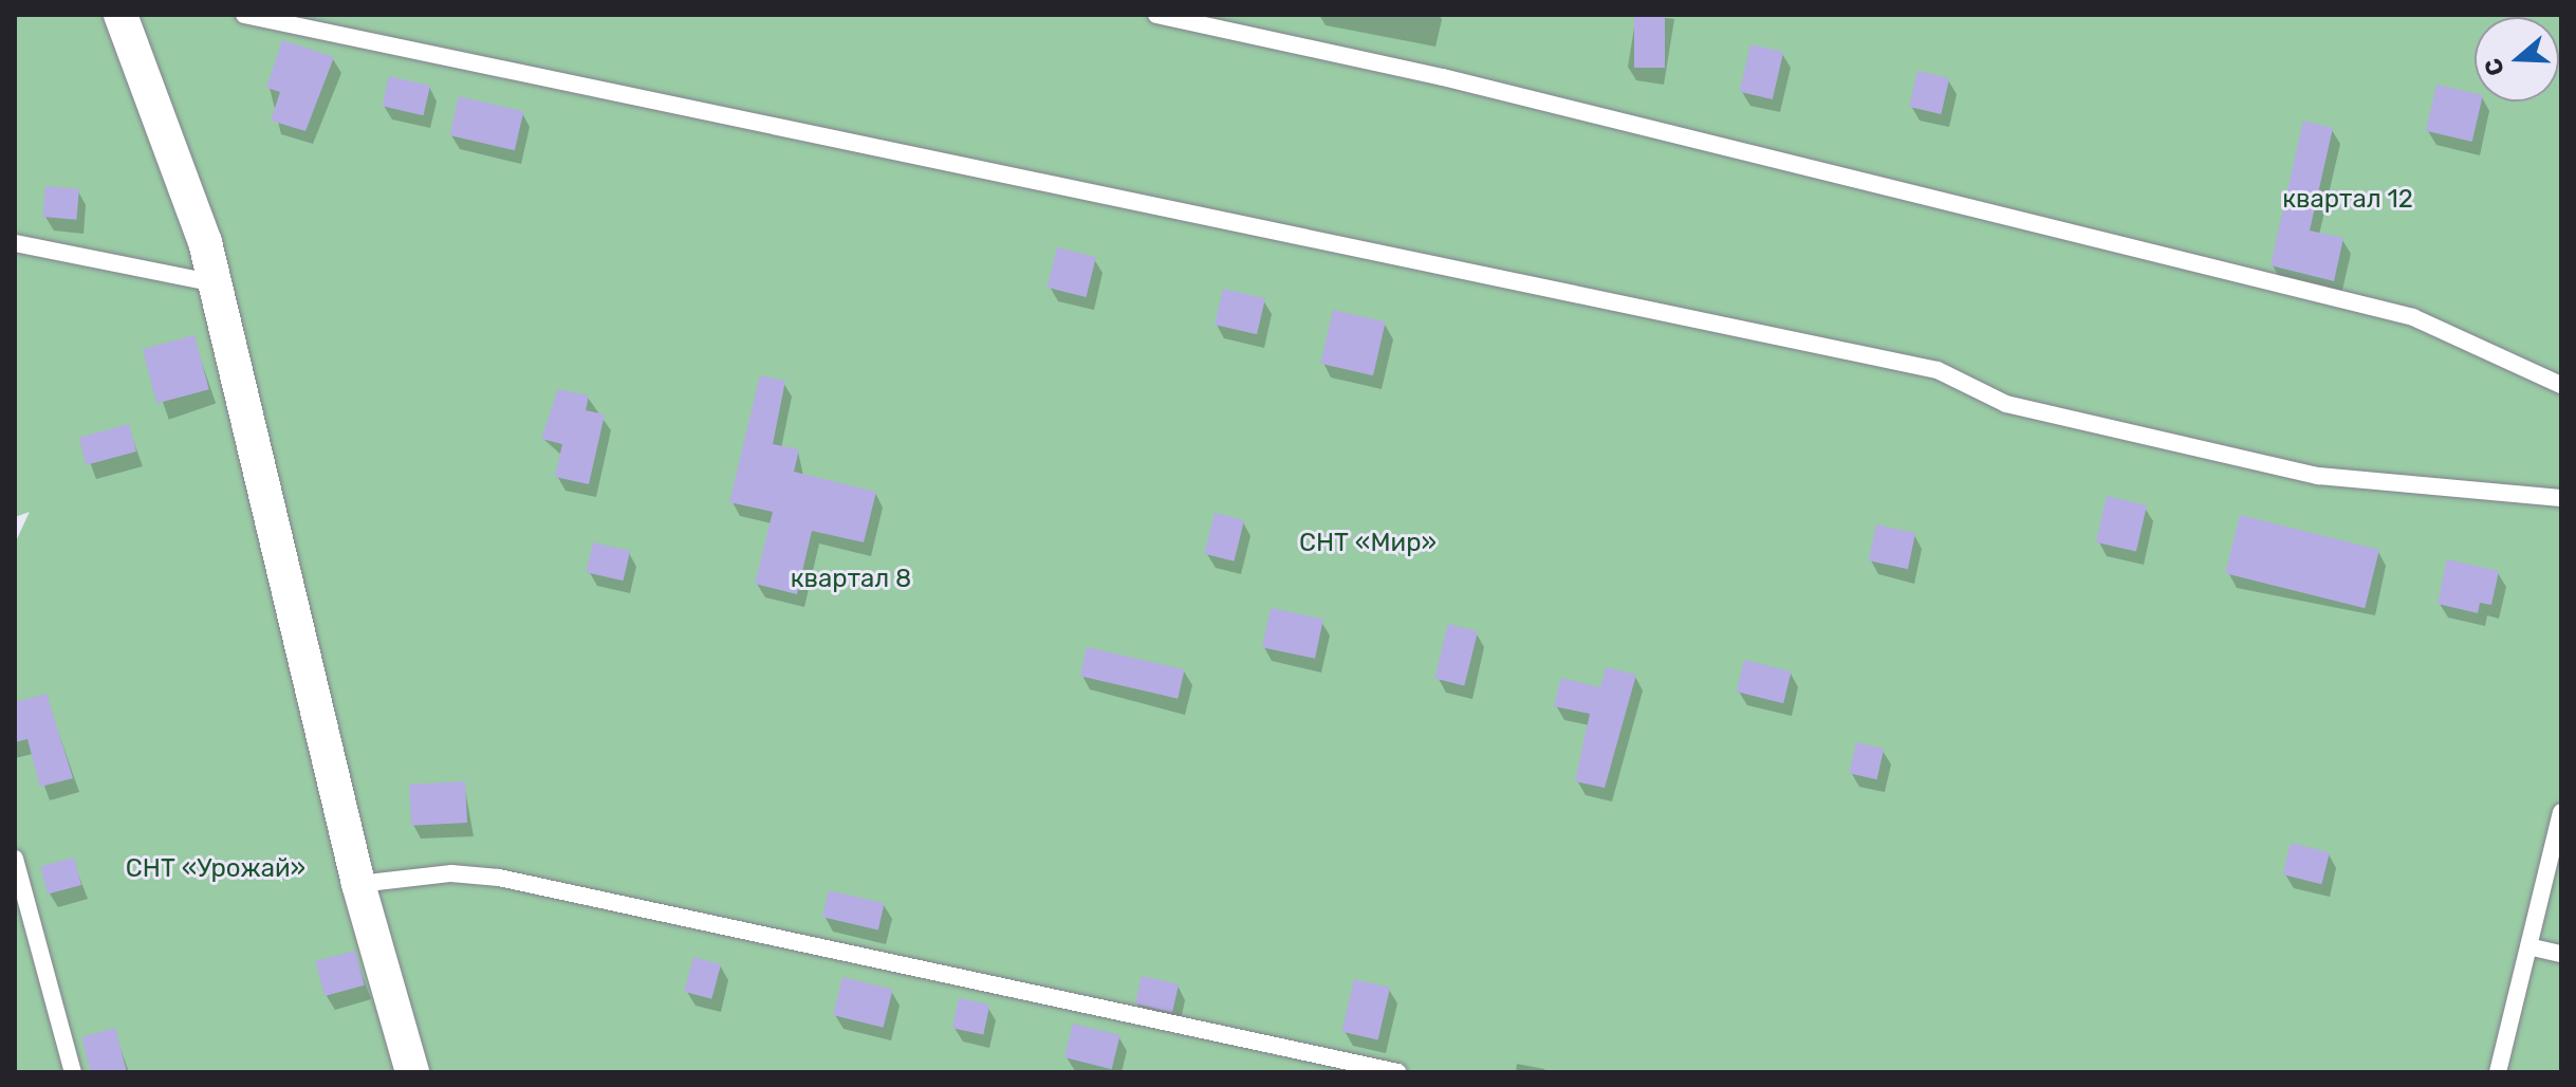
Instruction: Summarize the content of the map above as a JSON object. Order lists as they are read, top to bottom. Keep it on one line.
{"parks":["квартал 12","СНТ «Мир»","квартал 8","СНТ «Урожай»"],"north":"left"}
